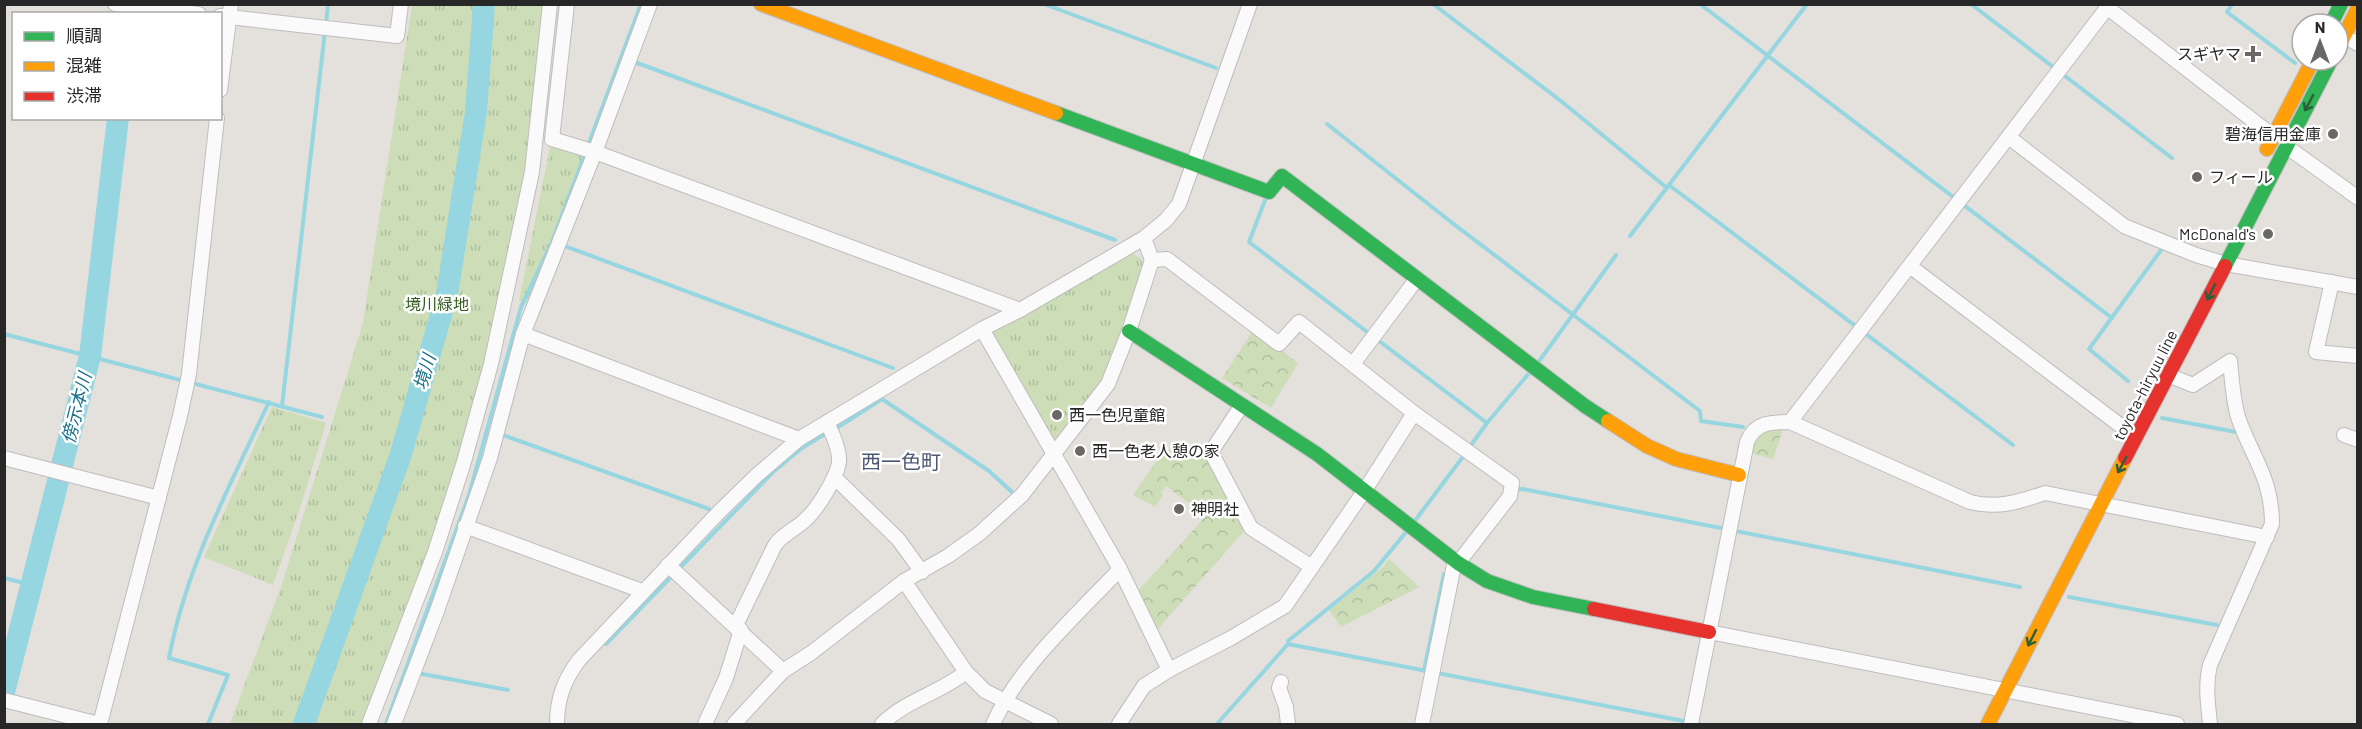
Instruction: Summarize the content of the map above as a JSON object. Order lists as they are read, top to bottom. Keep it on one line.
{"streets":{"street":["toyota-hiryuu line"]},"districts":["西一色町"],"water":["境川","傍示本川"],"parks":["境川緑地"],"places":{"health":["スギヤマ"],"other":["碧海信用金庫","フィール","McDonald's","西一色児童館","西一色老人憩の家","神明社"]},"legend":["順調","混雑","渋滞"],"north":"top"}
